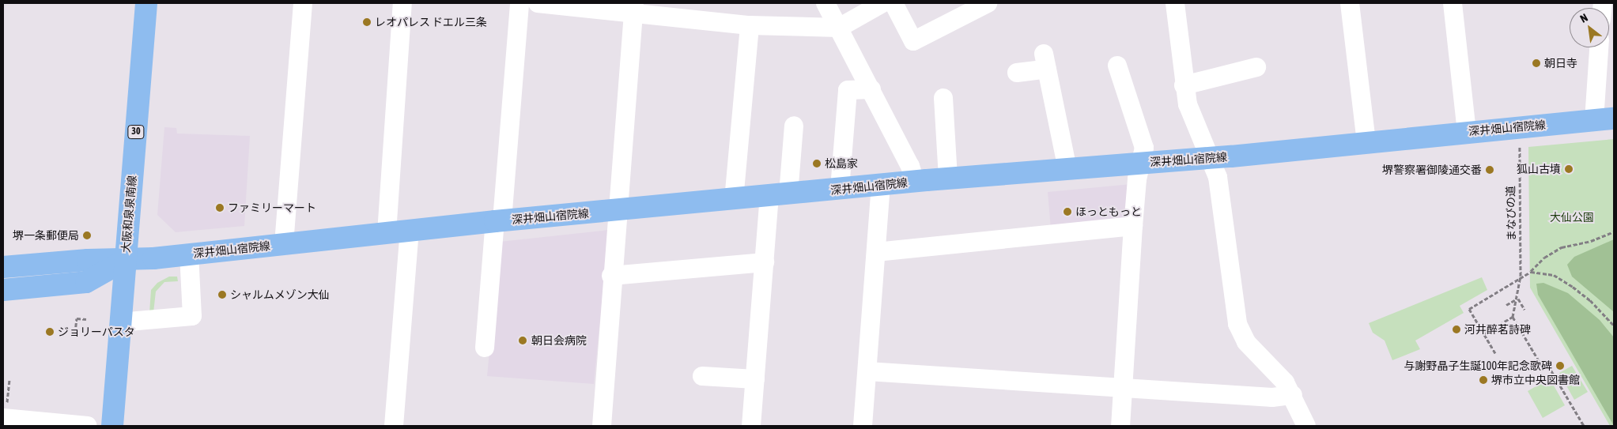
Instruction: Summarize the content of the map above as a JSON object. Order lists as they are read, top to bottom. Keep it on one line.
{"streets":{"main road":["深井畑山宿院線","30","大阪和泉泉南線"],"path":["まなびの道"]},"crossings":[["深井畑山宿院線","大阪和泉泉南線"]],"parks":["大仙公園"],"places":["レオパレス ドエル三条","朝日寺","松島家","狐山古墳","堺警察署御陵通交番","ファミリーマート","ほっともっと","堺一条郵便局","シャルムメゾン大仙","河井醉茗詩碑","ジョリーパスタ","朝日会病院","与謝野晶子生誕100年記念歌碑","堺市立中央図書館"],"north":"top left"}
